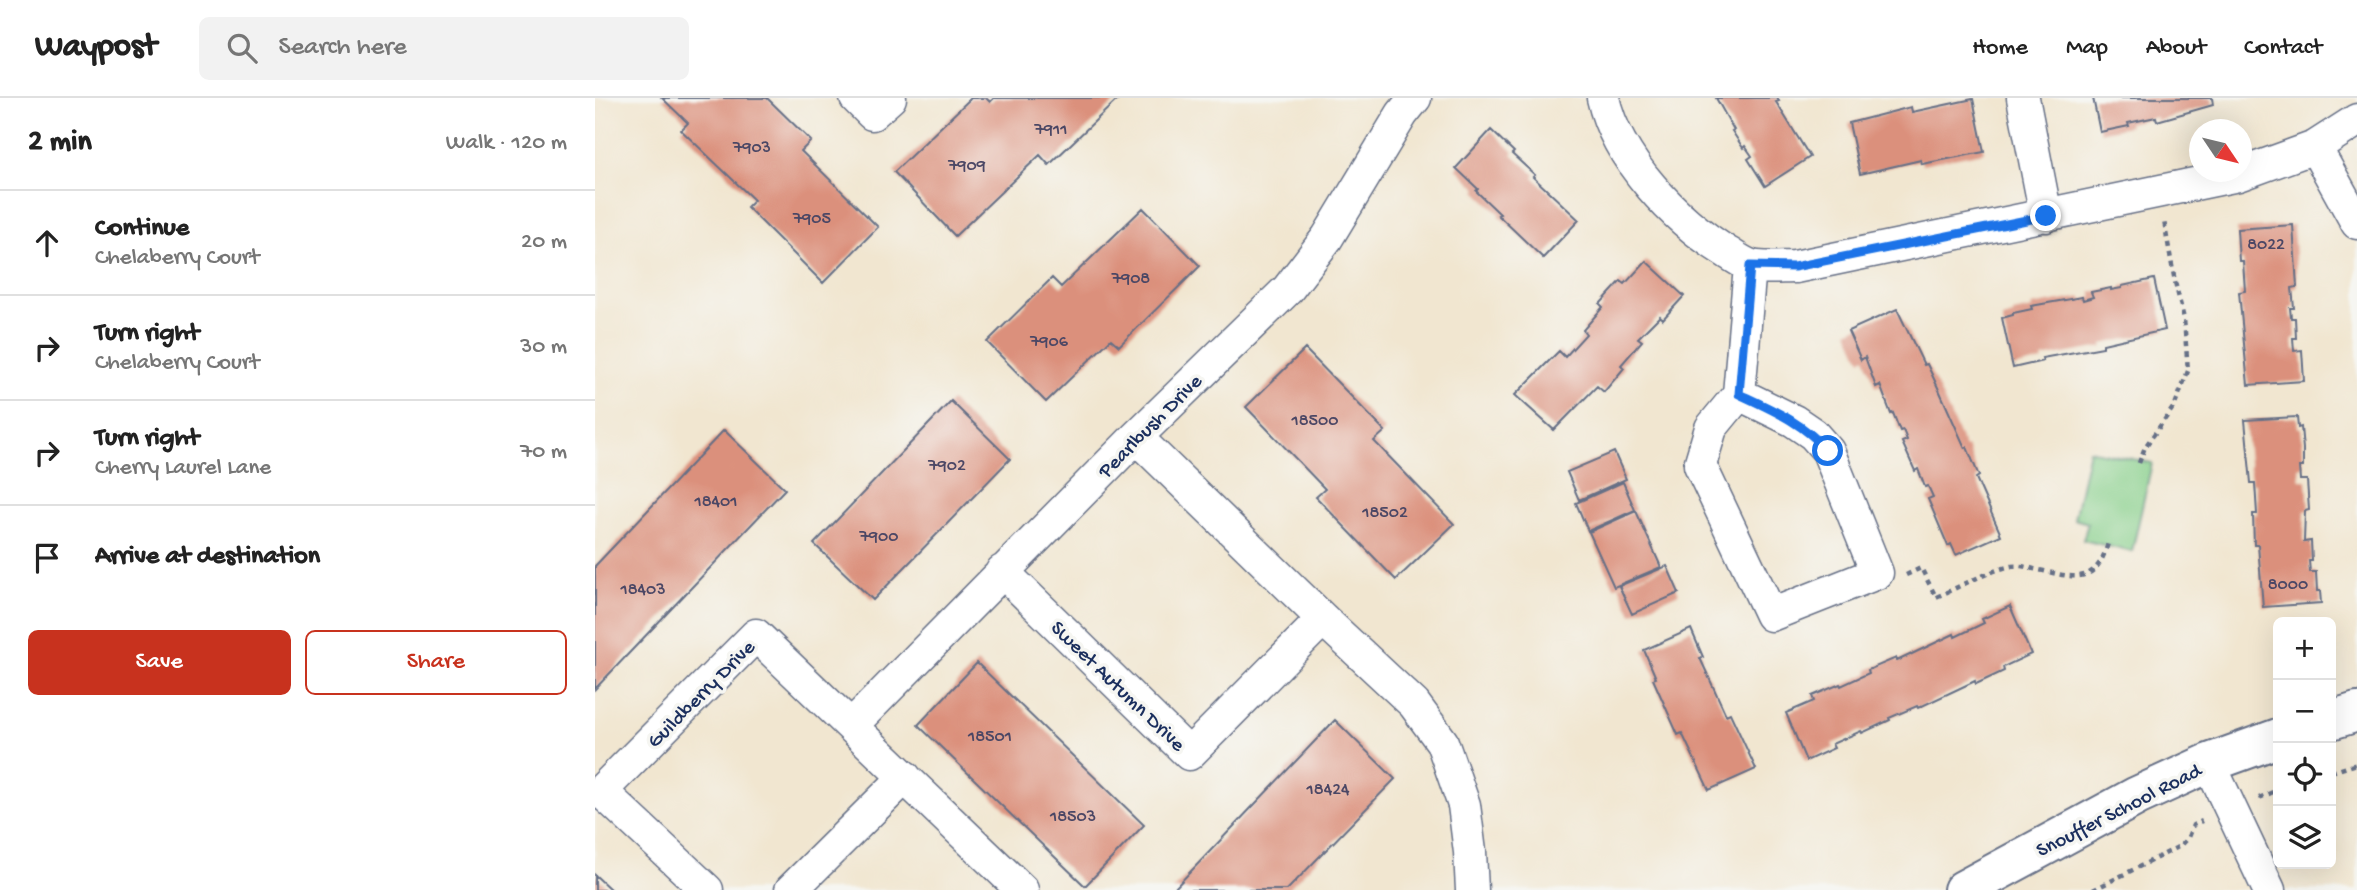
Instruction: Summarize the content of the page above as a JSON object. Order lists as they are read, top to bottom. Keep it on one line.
{"streets":{"main road":["Snouffer School Road"],"street":["Pearlbush Drive","Sweet Autumn Drive","Guildberry Drive"]},"crossings":[["Pearlbush Drive","Sweet Autumn Drive"],["Pearlbush Drive","Guildberry Drive"]],"house_numbers":["7911","7903","7909","7905","8022","7908","7906","18500","7902","18401","18502","7900","8000","18403","18501","18424","18503"],"north":"bottom right","page":{"header":"Waypost","search":"Search here","nav":["Home","Map","About","Contact"],"heading":["2 min","Walk · 120 m"],"list":[["Continue","Chelaberry Court","20 m"],["Turn right","Chelaberry Court","30 m"],["Turn right","Cherry Laurel Lane","70 m"],"Arrive at destination"],"buttons":["Save","Share"],"map_buttons":["+","−"]}}
